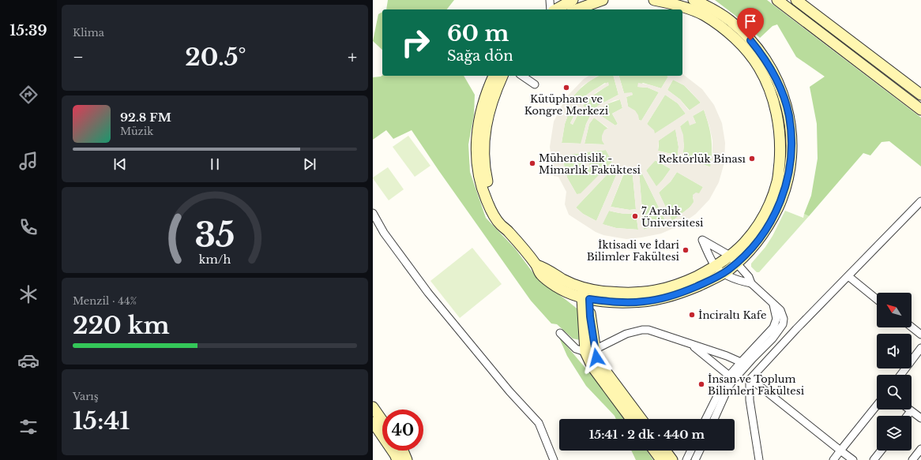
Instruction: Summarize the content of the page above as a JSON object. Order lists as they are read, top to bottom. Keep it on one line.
{"places":["Kütüphane ve Kongre Merkezi","Rektörlük Binası","Mühendislik - Mimarlık Faküktesi","7 Aralık Üniversitesi","İktisadi ve İdari Bilimler Fakültesi","İnciraltı Kafe","İnsan ve Toplum Bilimleri Fakültesi"],"north":"top left","page":{"tabs":"15:39","tile":["Klima",["Menzil · 44%","220 km"],["Varış","15:41"]],"turn":["60 m","Sağa dön"],"heat":["−","20.5°","+"],"song":["92.8 FM","Müzik"],"limit":"40","trip":"15:41 · 2 dk · 440 m","gauge":["35","km/h"]}}
